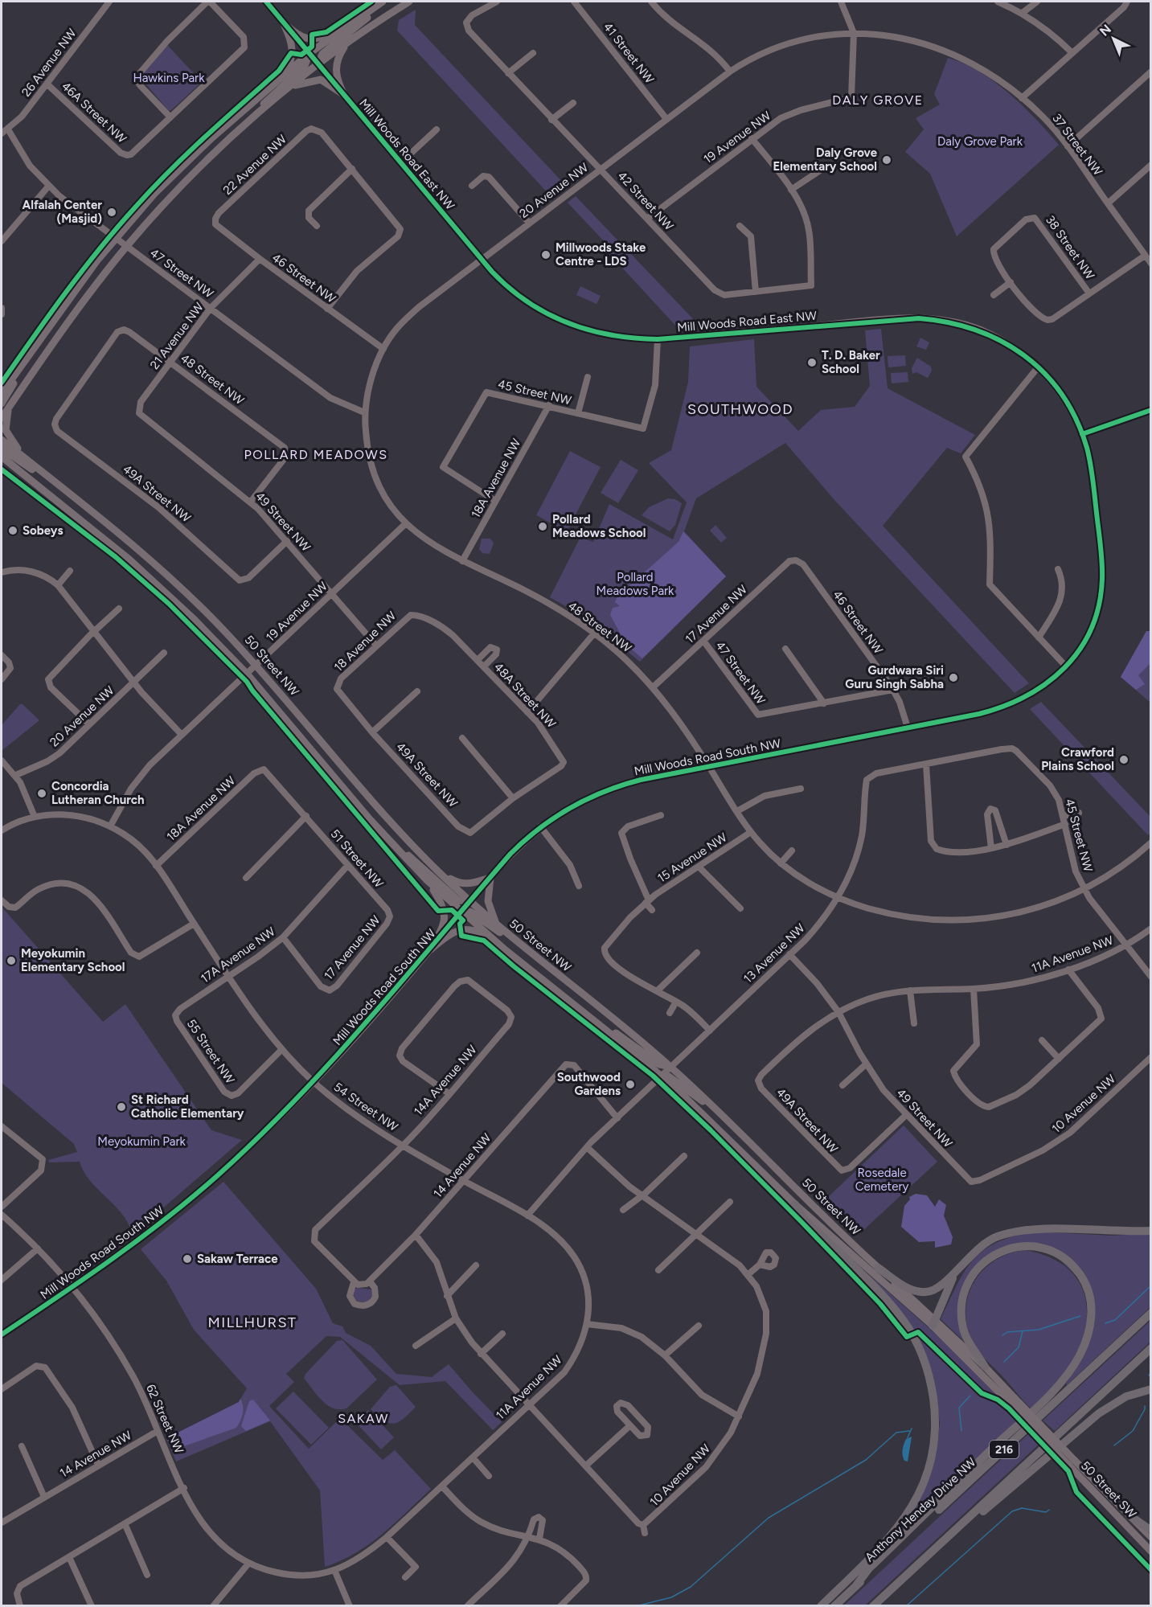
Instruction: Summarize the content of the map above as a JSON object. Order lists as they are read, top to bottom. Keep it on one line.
{"streets":{"highway":["216","Anthony Henday Drive NW"],"main road":["50 Street NW","50 Street SW"],"street":["41 Street NW","26 Avenue NW","46A Street NW","19 Avenue NW","37 Street NW","Mill Woods Road East NW","22 Avenue NW","20 Avenue NW","42 Street NW","38 Street NW","47 Street NW","46 Street NW","21 Avenue NW","48 Street NW","45 Street NW","18A Avenue NW","49A Street NW","49 Street NW","17 Avenue NW","18 Avenue NW","48A Street NW","Mill Woods Road South NW","15 Avenue NW","51 Street NW","13 Avenue NW","11A Avenue NW","17A Avenue NW","55 Street NW","14A Avenue NW","10 Avenue NW","54 Street NW","14 Avenue NW","62 Street NW"]},"crossings":[["41 Street NW","20 Avenue NW"],["26 Avenue NW","46A Street NW"],["26 Avenue NW","47 Street NW"],["19 Avenue NW","37 Street NW"],["19 Avenue NW","20 Avenue NW"],["19 Avenue NW","42 Street NW"],["19 Avenue NW","48 Street NW"],["19 Avenue NW","49 Street NW"],["19 Avenue NW","50 Street NW"],["19 Avenue NW","54 Street NW"],["37 Street NW","20 Avenue NW"],["Mill Woods Road East NW","20 Avenue NW"],["Mill Woods Road East NW","45 Street NW"],["Mill Woods Road East NW","Mill Woods Road South NW"],["22 Avenue NW","46 Street NW"],["20 Avenue NW","42 Street NW"],["20 Avenue NW","47 Street NW"],["20 Avenue NW","46 Street NW"],["20 Avenue NW","48 Street NW"],["47 Street NW","21 Avenue NW"],["47 Street NW","17 Avenue NW"],["46 Street NW","21 Avenue NW"],["46 Street NW","17 Avenue NW"],["46 Street NW","Mill Woods Road South NW"],["21 Avenue NW","48 Street NW"],["21 Avenue NW","49 Street NW"],["48 Street NW","45 Street NW"],["48 Street NW","18A Avenue NW"],["48 Street NW","49A Street NW"],["48 Street NW","49 Street NW"],["48 Street NW","17 Avenue NW"],["48 Street NW","Mill Woods Road South NW"],["48 Street NW","15 Avenue NW"],["48 Street NW","13 Avenue NW"],["45 Street NW","18A Avenue NW"],["45 Street NW","13 Avenue NW"],["45 Street NW","11A Avenue NW"],["18A Avenue NW","51 Street NW"],["18A Avenue NW","54 Street NW"],["49A Street NW","49 Street NW"],["49A Street NW","18 Avenue NW"],["49A Street NW","48A Street NW"],["49A Street NW","11A Avenue NW"],["49 Street NW","18 Avenue NW"],["49 Street NW","13 Avenue NW"],["49 Street NW","11A Avenue NW"],["49 Street NW","10 Avenue NW"],["17 Avenue NW","51 Street NW"],["17 Avenue NW","17A Avenue NW"],["18 Avenue NW","48A Street NW"],["50 Street NW","Mill Woods Road South NW"],["50 Street NW","13 Avenue NW"],["50 Street NW","50 Street SW"],["Mill Woods Road South NW","54 Street NW"],["Mill Woods Road South NW","62 Street NW"],["51 Street NW","17A Avenue NW"],["13 Avenue NW","10 Avenue NW"],["13 Avenue NW","54 Street NW"],["13 Avenue NW","14 Avenue NW"],["11A Avenue NW","54 Street NW"],["11A Avenue NW","62 Street NW"],["17A Avenue NW","55 Street NW"],["17A Avenue NW","54 Street NW"],["55 Street NW","54 Street NW"],["14A Avenue NW","54 Street NW"],["14A Avenue NW","14 Avenue NW"],["54 Street NW","14 Avenue NW"],["14 Avenue NW","62 Street NW"]],"districts":["DALY GROVE","SOUTHWOOD","POLLARD MEADOWS","MILLHURST","SAKAW"],"parks":["Hawkins Park","Daly Grove Park","Pollard Meadows Park","Meyokumin Park","Rosedale Cemetery"],"places":["Daly Grove Elementary School","Alfalah Center (Masjid)","Millwoods Stake Centre - LDS","T. D. Baker School","Pollard Meadows School","Sobeys","Gurdwara Siri Guru Singh Sabha","Crawford Plains School","Concordia Lutheran Church","Meyokumin Elementary School","Southwood Gardens","St Richard Catholic Elementary","Sakaw Terrace"],"north":"top left"}
